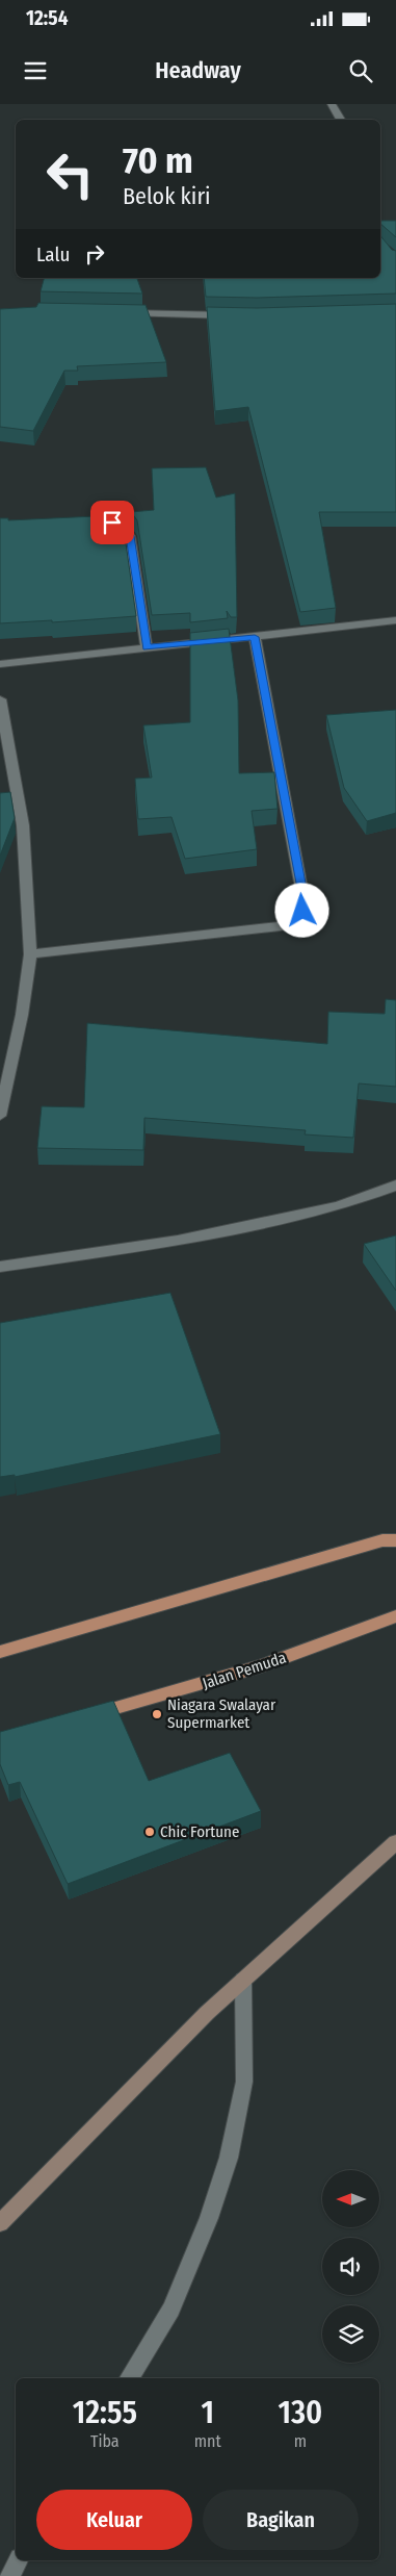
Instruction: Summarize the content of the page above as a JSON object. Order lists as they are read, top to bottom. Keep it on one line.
{"streets":{"main road":["Jalan Pemuda"]},"places":["Niagara Swalayar Supermarket","Chic Fortune"],"north":"left","page":{"status":"12:54","header":"Headway","turn":["70 m","Belok kiri"],"then":"Lalu","eta":["12:55","Tiba","1","mnt","130","m"],"buttons":["Keluar","Bagikan"]}}
